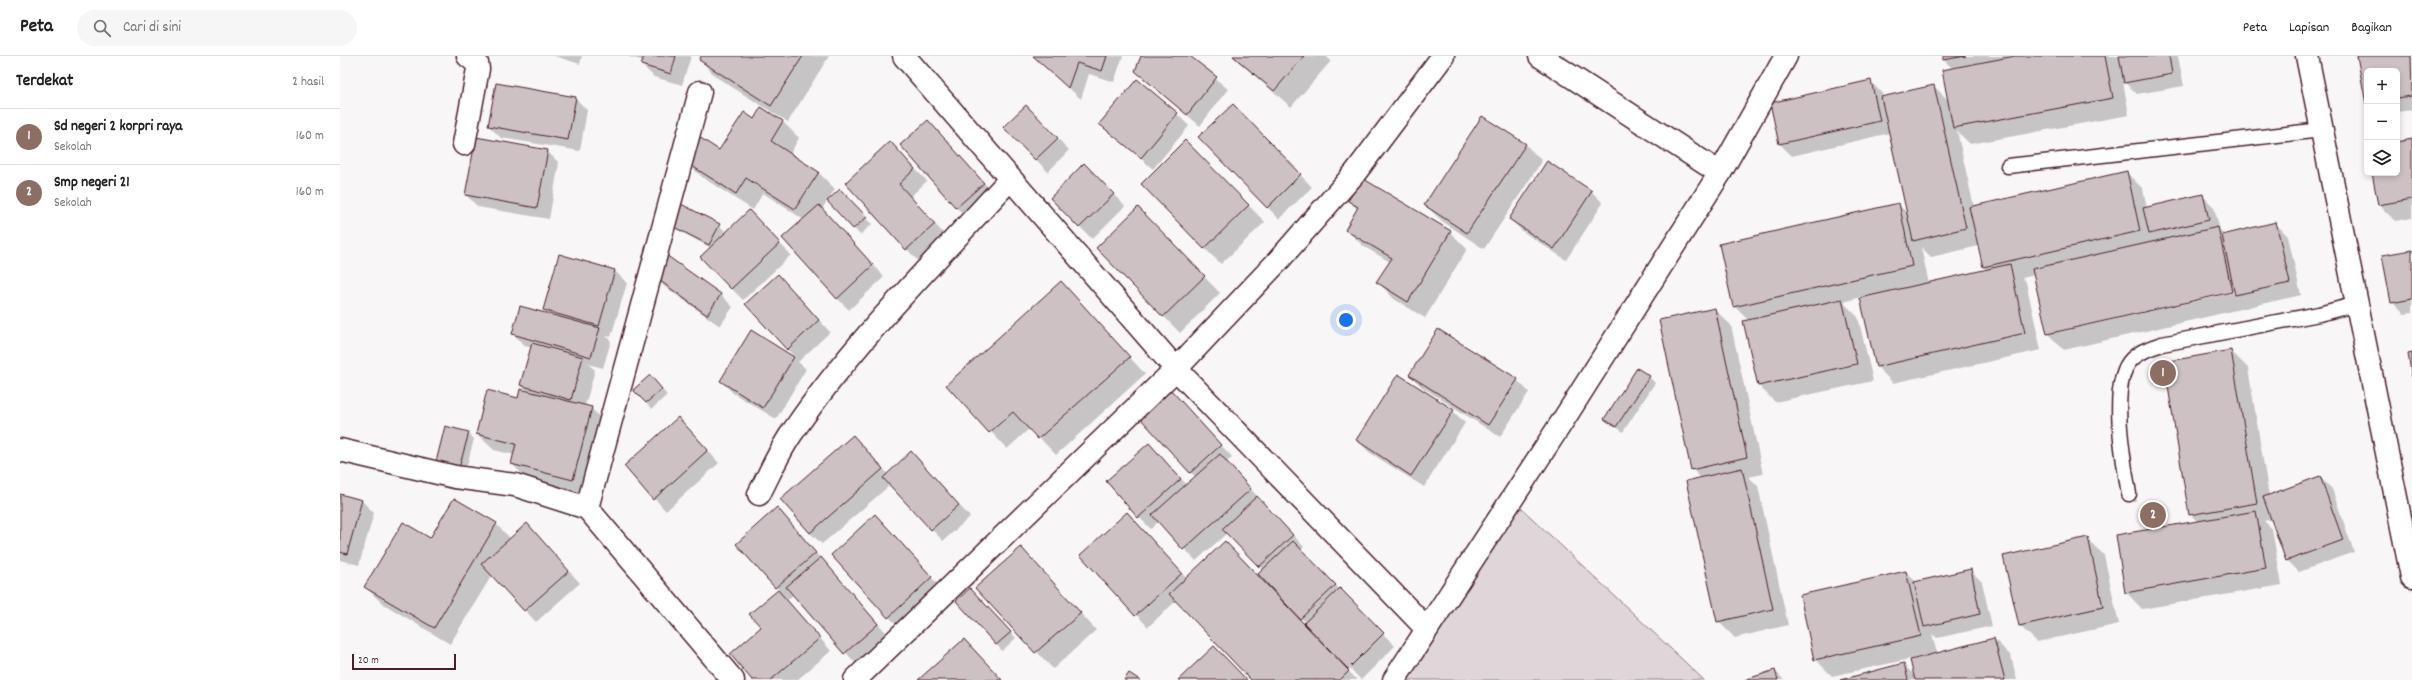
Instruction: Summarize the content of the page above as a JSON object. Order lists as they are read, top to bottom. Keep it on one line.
{"scale_bar":"20 m","page":{"header":"Peta","search":"Cari di sini","nav":["Peta","Lapisan","Bagikan"],"heading":["Terdekat","2 hasil"],"map_buttons":["+","−"],"list":[{"mark":"1","name":"Sd negeri 2 korpri raya","note":"Sekolah","value":"160 m"},{"mark":"2","name":"Smp negeri 21","note":"Sekolah","value":"160 m"}],"pins":["1","2"],"scale":"20 m"}}
